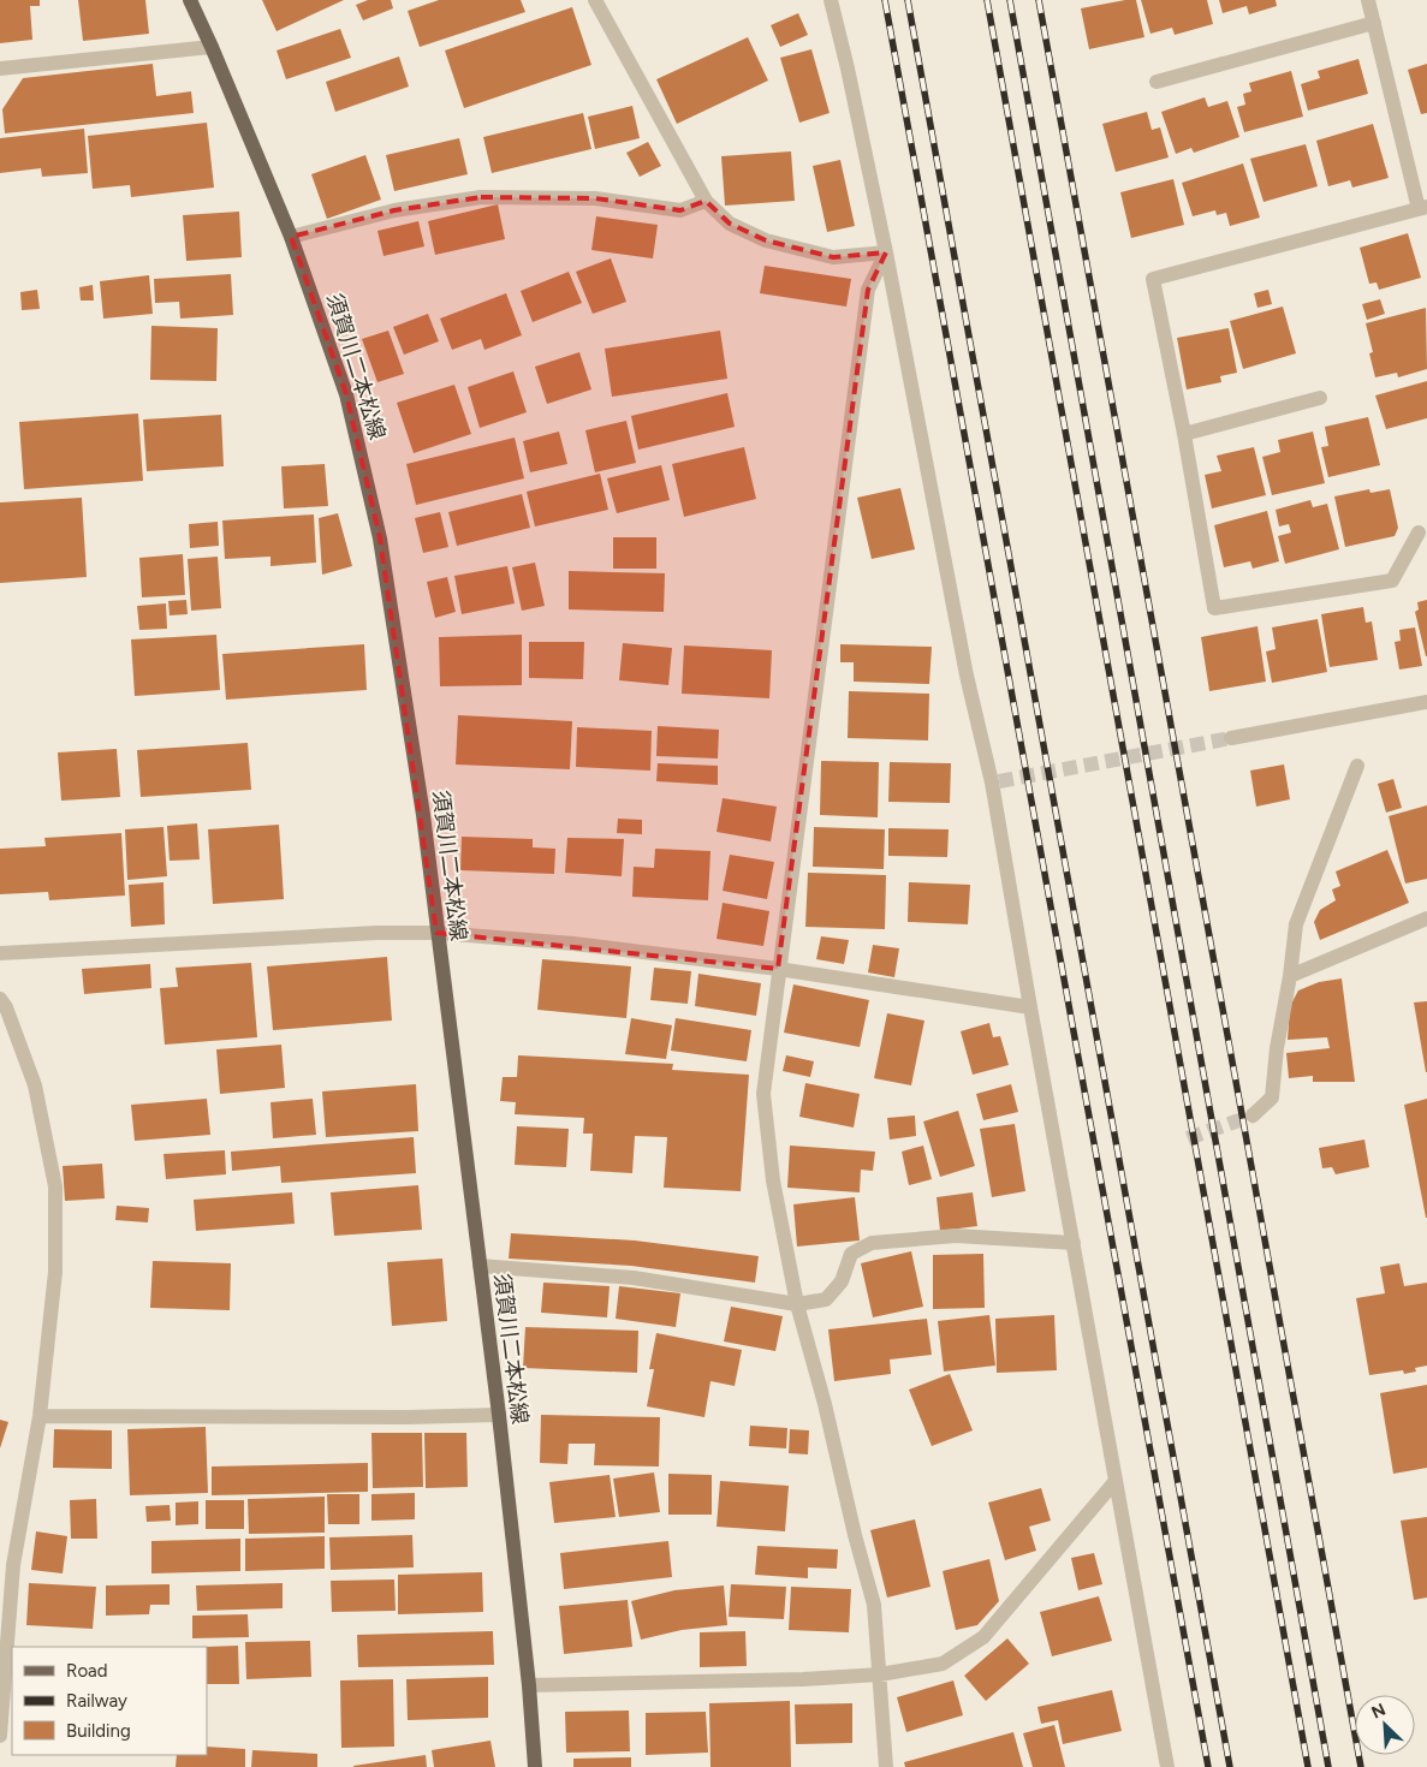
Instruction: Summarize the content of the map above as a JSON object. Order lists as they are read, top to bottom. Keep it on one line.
{"streets":{"main road":["須賀川二本松線"]},"legend":["Road","Railway","Building"],"north":"top left"}
